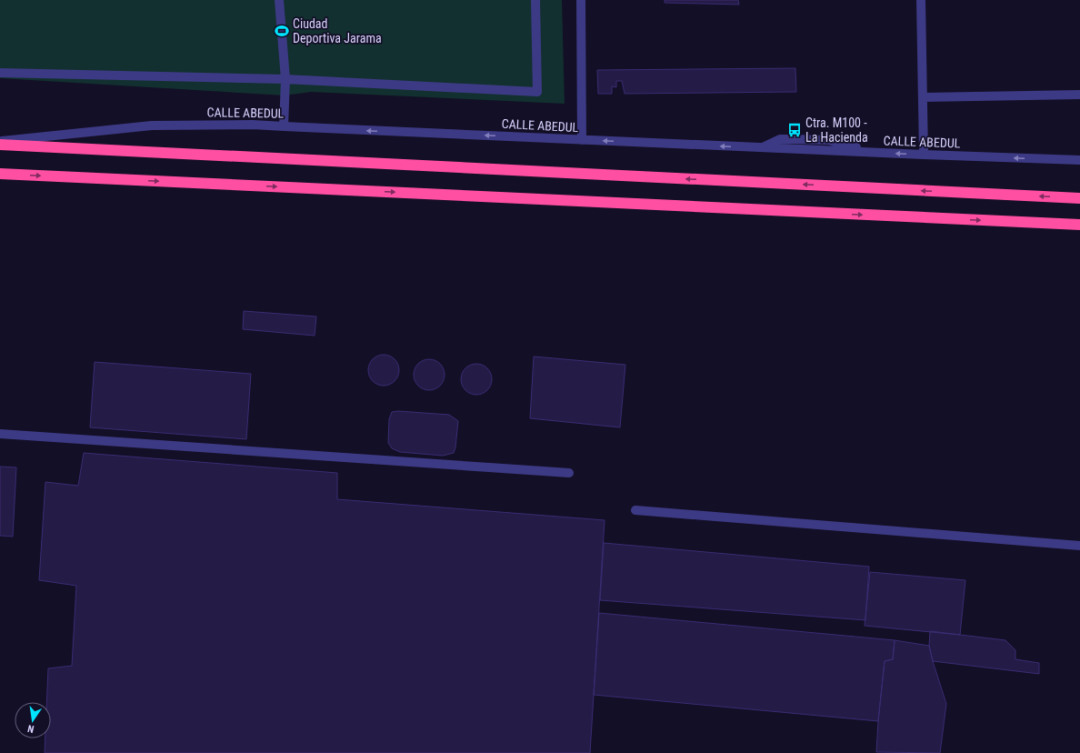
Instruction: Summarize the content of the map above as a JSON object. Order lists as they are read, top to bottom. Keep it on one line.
{"streets":{"street":["CALLE ABEDUL"]},"one_way":["CALLE ABEDUL"],"places":{"sports":["Ciudad Deportiva Jarama"],"bus stop":["Ctra. M100 - La Hacienda"]},"north":"bottom"}
